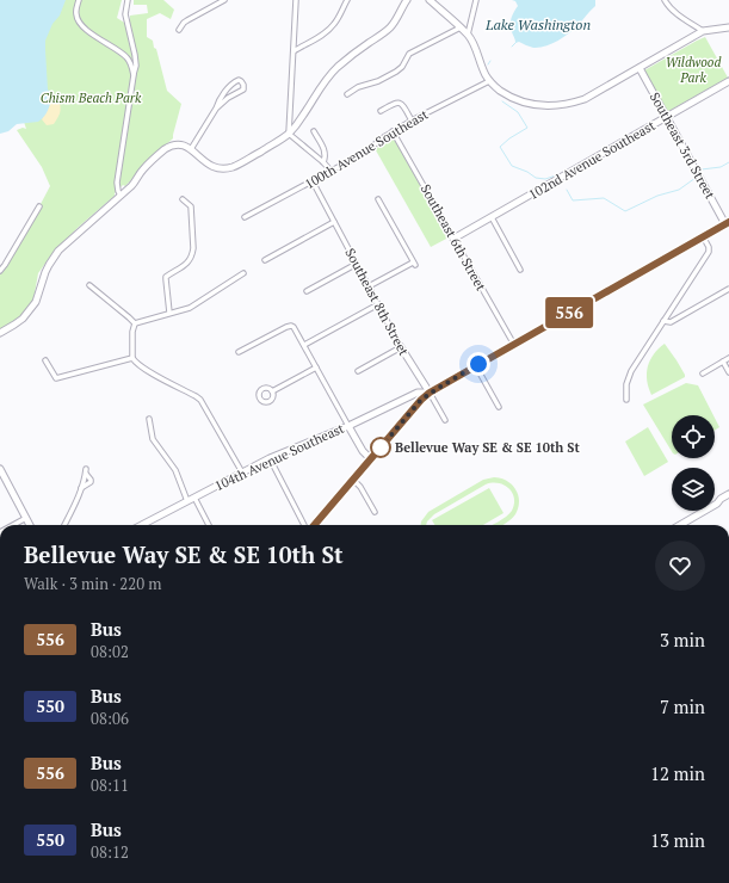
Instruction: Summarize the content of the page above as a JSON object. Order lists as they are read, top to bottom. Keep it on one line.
{"streets":{"street":["Southeast 3rd Street","100th Avenue Southeast","102nd Avenue Southeast","Southeast 6th Street","Southeast 8th Street","104th Avenue Southeast"]},"crossings":[["Southeast 3rd Street","102nd Avenue Southeast"],["100th Avenue Southeast","Southeast 6th Street"],["100th Avenue Southeast","Southeast 8th Street"],["102nd Avenue Southeast","Southeast 6th Street"],["Southeast 8th Street","104th Avenue Southeast"]],"water":["Lake Washington"],"parks":["Wildwood Park","Chism Beach Park"],"places":["Bellevue Way SE & SE 10th St"],"lines":["bus line 556"],"page":{"on_map":"556","heading":["Bellevue Way SE & SE 10th St","Walk · 3 min · 220 m"],"list":[{"mark":"556","name":"Bus","note":"08:02","value":"3 min"},{"mark":"550","name":"Bus","note":"08:06","value":"7 min"},{"mark":"556","name":"Bus","note":"08:11","value":"12 min"},{"mark":"550","name":"Bus","note":"08:12","value":"13 min"}]}}
